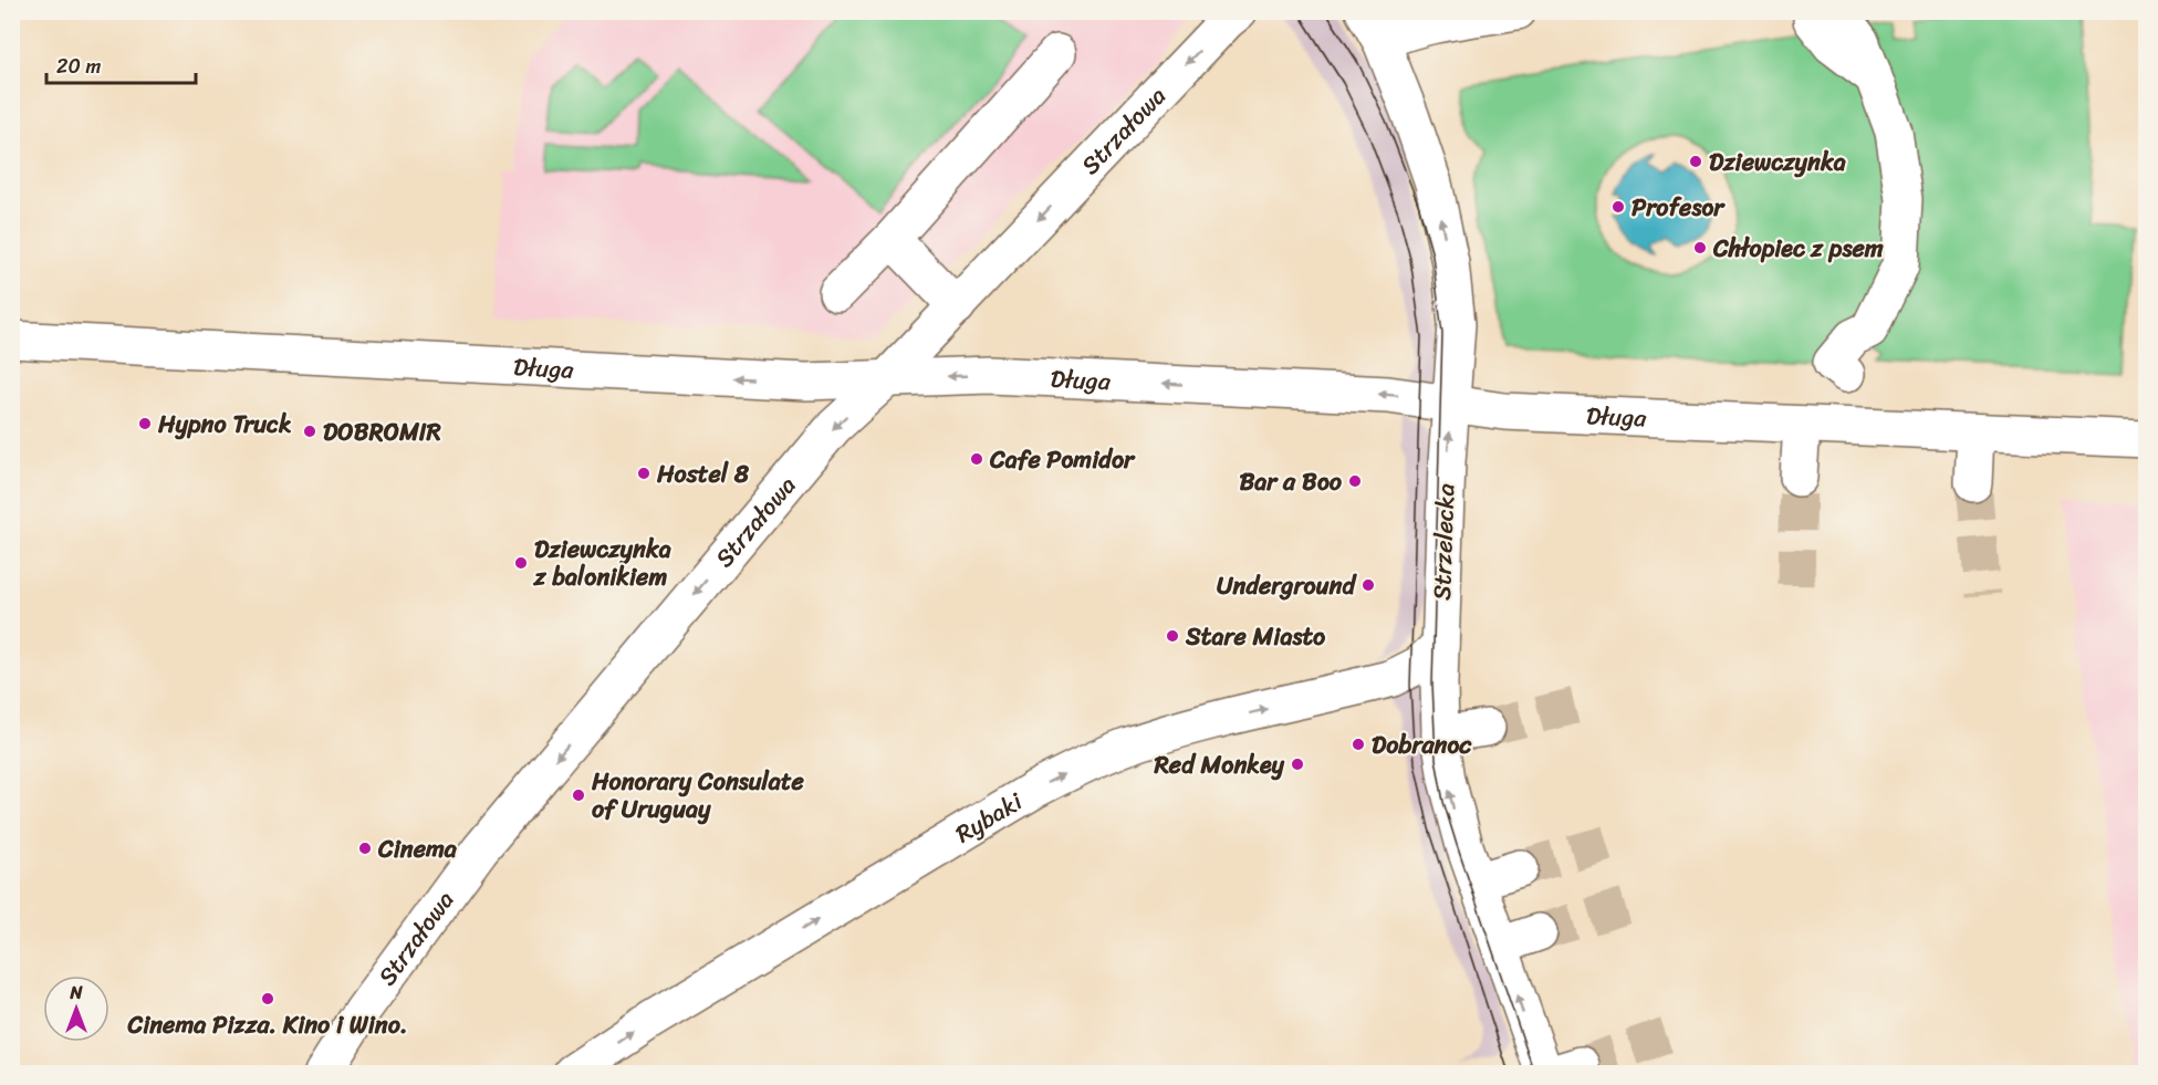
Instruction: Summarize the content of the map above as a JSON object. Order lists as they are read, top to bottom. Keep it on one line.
{"streets":{"street":["Strzałowa","Długa","Strzelecka","Rybaki"]},"crossings":[["Strzałowa","Długa"],["Długa","Strzelecka"],["Strzelecka","Rybaki"]],"one_way":["Strzałowa","Długa","Strzelecka","Rybaki"],"places":["Dziewczynka","Profesor","Chłopiec z psem","Hypno Truck","DOBROMIR","Cafe Pomidor","Hostel 8","Bar a Boo","Dziewczynka z balonikiem","Underground","Stare Miasto","Dobranoc","Red Monkey","Honorary Consulate of Uruguay","Cinema","Cinema Pizza. Kino i Wino."],"scale_bar":"20 m","north":"top"}
